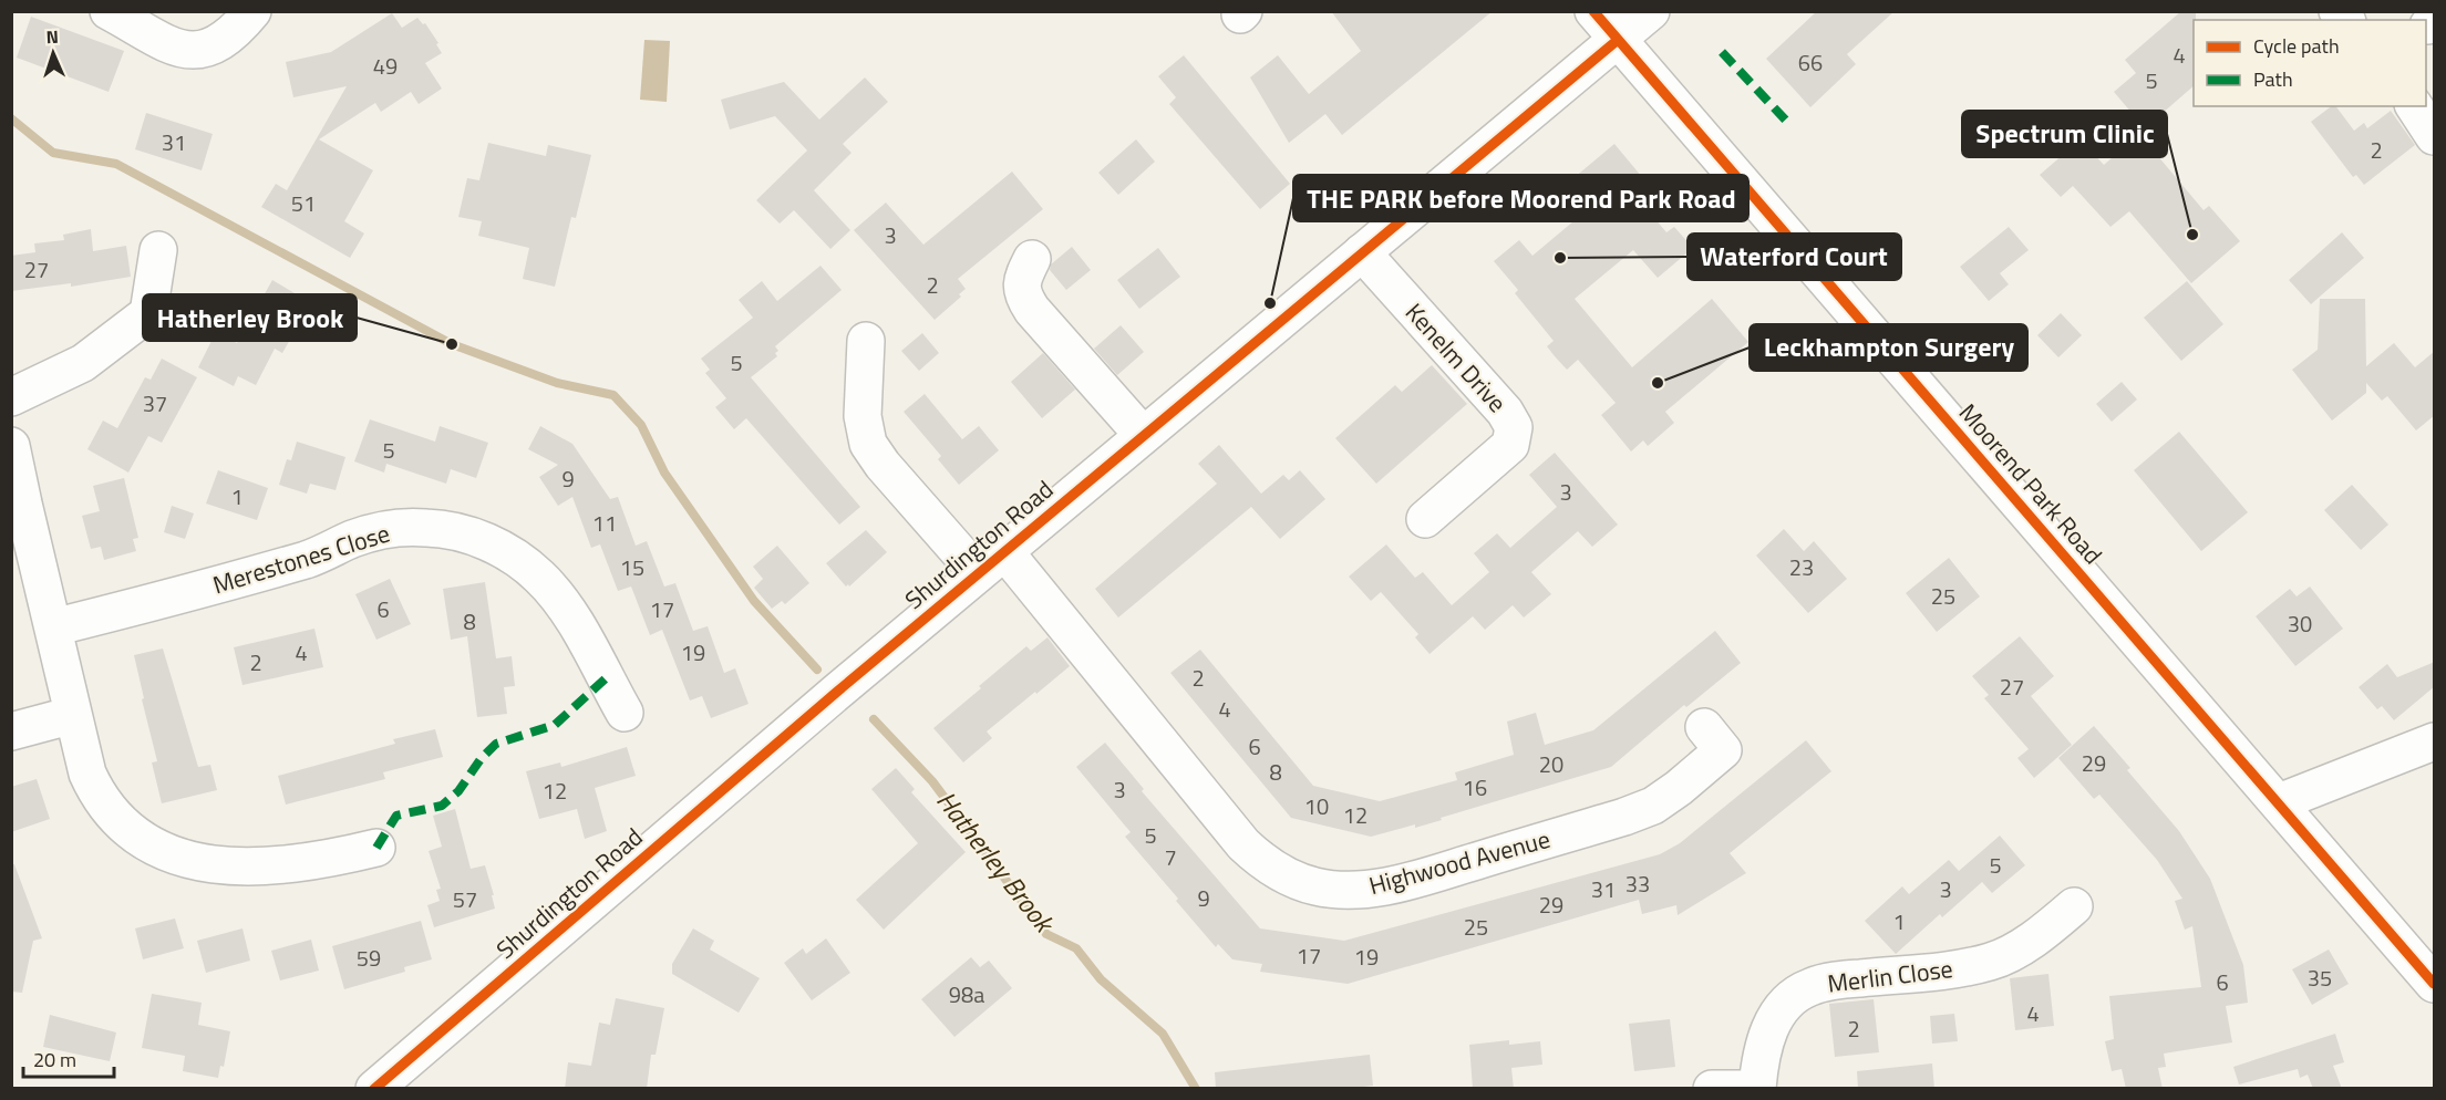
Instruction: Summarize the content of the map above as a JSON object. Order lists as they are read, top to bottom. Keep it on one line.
{"streets":{"street":["Kenelm Drive","Moorend Park Road","Shurdington Road","Merestones Close","Highwood Avenue","Merlin Close"]},"crossings":[["Kenelm Drive","Shurdington Road"],["Moorend Park Road","Shurdington Road"],["Shurdington Road","Highwood Avenue"]],"water":["Hatherley Brook"],"places":["Spectrum Clinic","Waterford Court","THE PARK before Moorend Park Road","Hatherley Brook","Leckhampton Surgery"],"house_numbers":["4","66","49","5","31","2","51","3","27","2","5","37","5","9","3","1","11","15","23","25","6","17","8","30","4","19","2","2","27","4","6","29","20","8","16","3","12","10","12","5","7","5","33","31","3","9","57","29","1","25","17","19","59","35","6","98a","4","2"],"legend":["Cycle path","Path"],"scale_bar":"20 m","north":"top"}
